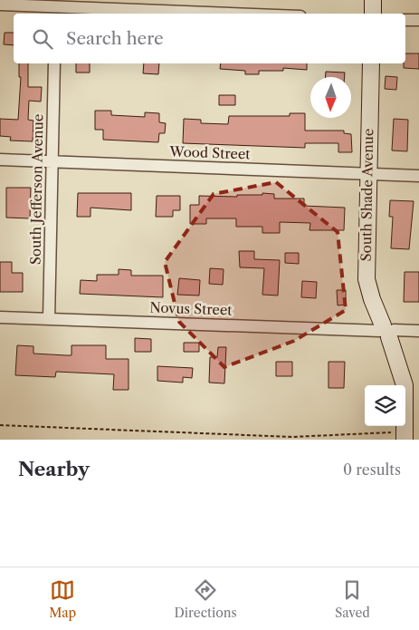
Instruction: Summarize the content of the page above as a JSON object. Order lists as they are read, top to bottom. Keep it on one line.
{"streets":{"street":["Wood Street","South Jefferson Avenue","South Shade Avenue","Novus Street"]},"crossings":[["Wood Street","South Jefferson Avenue"],["Wood Street","South Shade Avenue"],["South Jefferson Avenue","Novus Street"],["South Shade Avenue","Novus Street"]],"north":"bottom","page":{"search":"Search here","heading":["Nearby","0 results"],"nav":["Map","Directions","Saved"]}}
